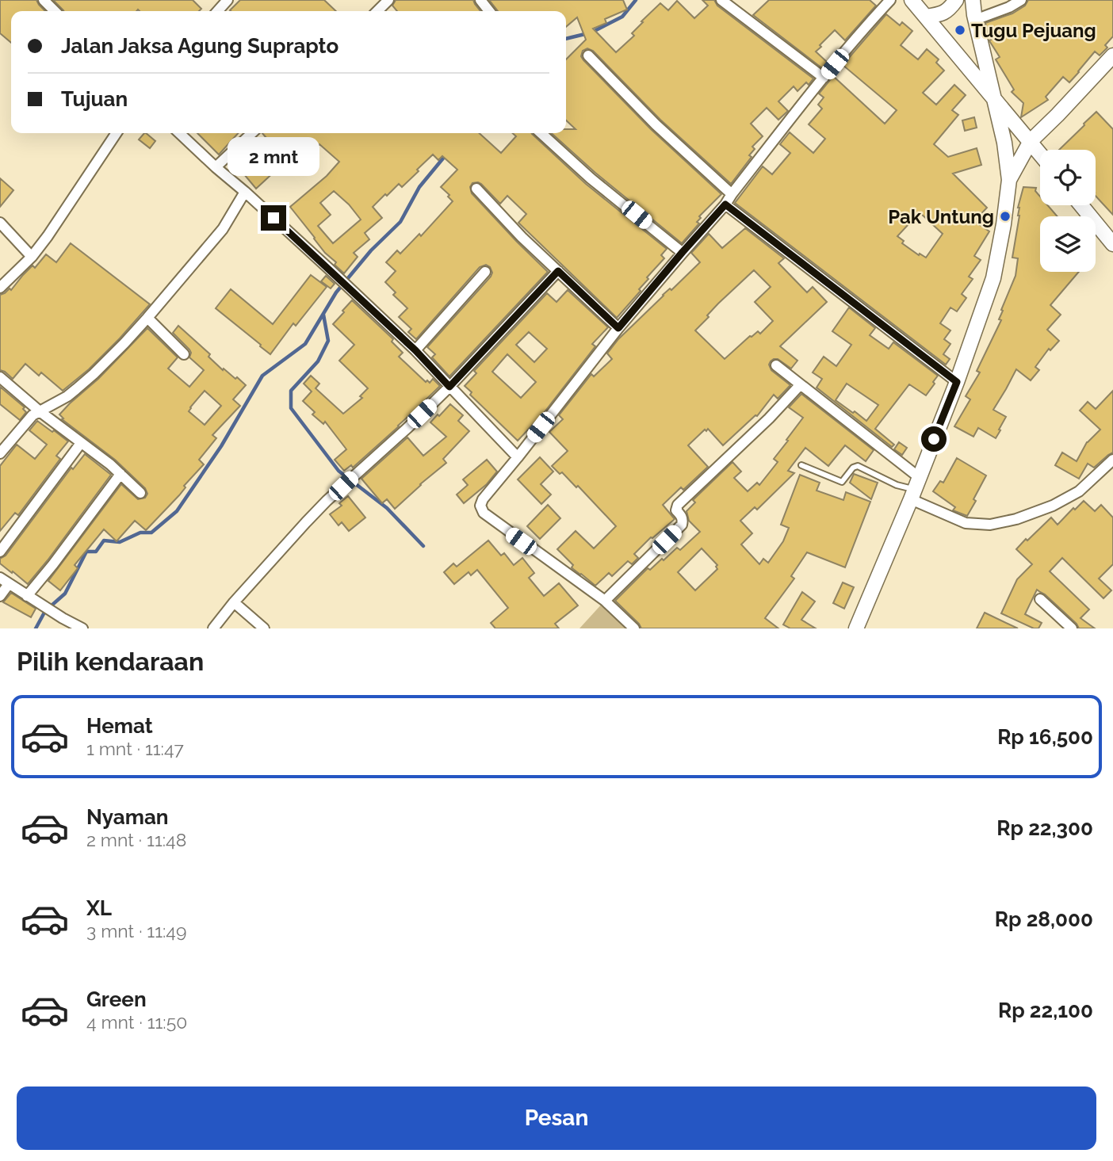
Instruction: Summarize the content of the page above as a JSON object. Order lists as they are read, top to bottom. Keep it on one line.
{"places":["Tugu Pejuang","Pak Untung"],"page":{"banner":["Jalan Jaksa Agung Suprapto","Tujuan"],"bubble":"2 mnt","heading":"Pilih kendaraan","list":[{"name":"Hemat","note":"1 mnt · 11:47","value":"Rp 16,500"},{"name":"Nyaman","note":"2 mnt · 11:48","value":"Rp 22,300"},{"name":"XL","note":"3 mnt · 11:49","value":"Rp 28,000"},{"name":"Green","note":"4 mnt · 11:50","value":"Rp 22,100"}],"buttons":"Pesan"}}
